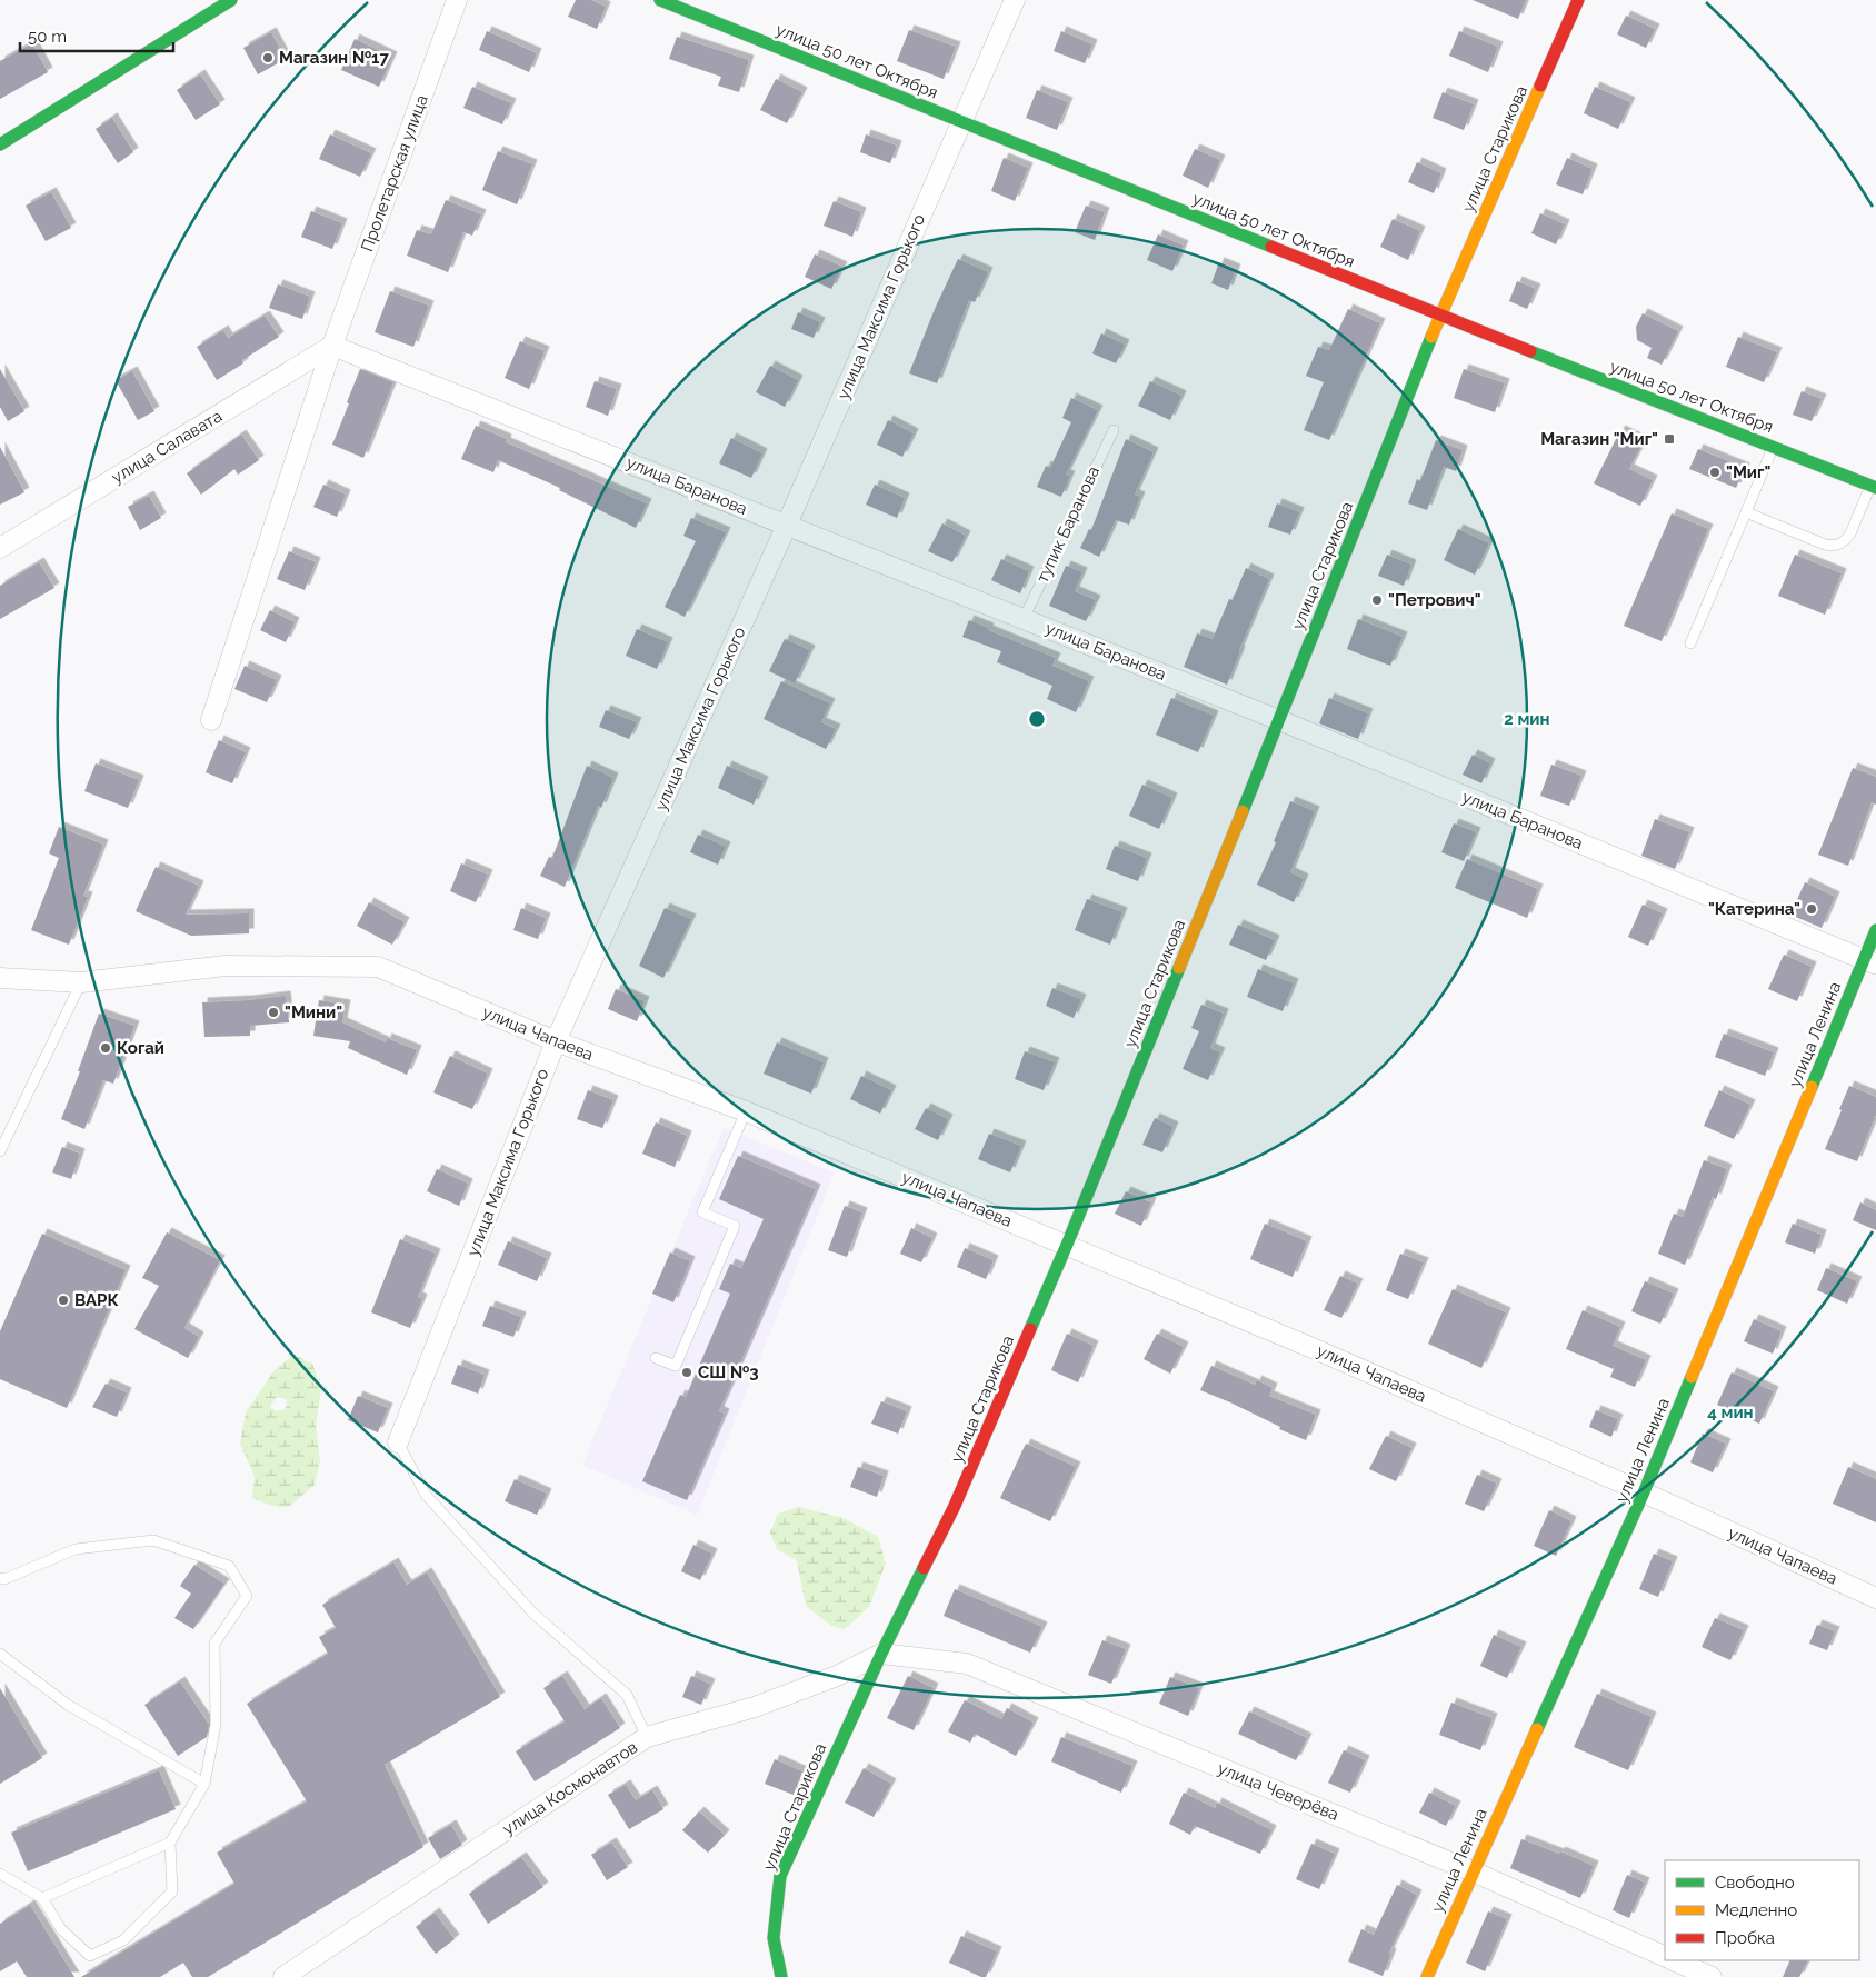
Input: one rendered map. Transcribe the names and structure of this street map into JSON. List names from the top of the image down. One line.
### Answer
{"streets":{"street":["улица 50 лет Октября","улица Старикова","Пролетарская улица","улица Максима Горького","улица Салавата","улица Баранова","улица Чапаева","улица Ленина","улица Космонавтов","улица Чеверёва"],"lane":["тупик Баранова"]},"crossings":[["улица 50 лет Октября","улица Старикова"],["улица 50 лет Октября","улица Максима Горького"],["улица Старикова","улица Баранова"],["улица Старикова","улица Чапаева"],["улица Старикова","улица Космонавтов"],["улица Старикова","улица Чеверёва"],["Пролетарская улица","улица Салавата"],["Пролетарская улица","улица Баранова"],["улица Максима Горького","улица Баранова"],["улица Максима Горького","улица Чапаева"],["улица Салавата","улица Баранова"],["улица Баранова","тупик Баранова"],["улица Баранова","улица Ленина"],["улица Чапаева","улица Ленина"],["улица Ленина","улица Чеверёва"],["улица Космонавтов","улица Чеверёва"]],"places":{"other":["Магазин №17","\"Миг\"","\"Петрович\"","\"Катерина\"","\"Мини\"","Когай","ВАРК","СШ №3"],"transit":["Магазин \"Миг\""]},"legend":["Свободно","Медленно","Пробка"],"scale_bar":"50 m","rings":["2 мин","4 мин"]}
